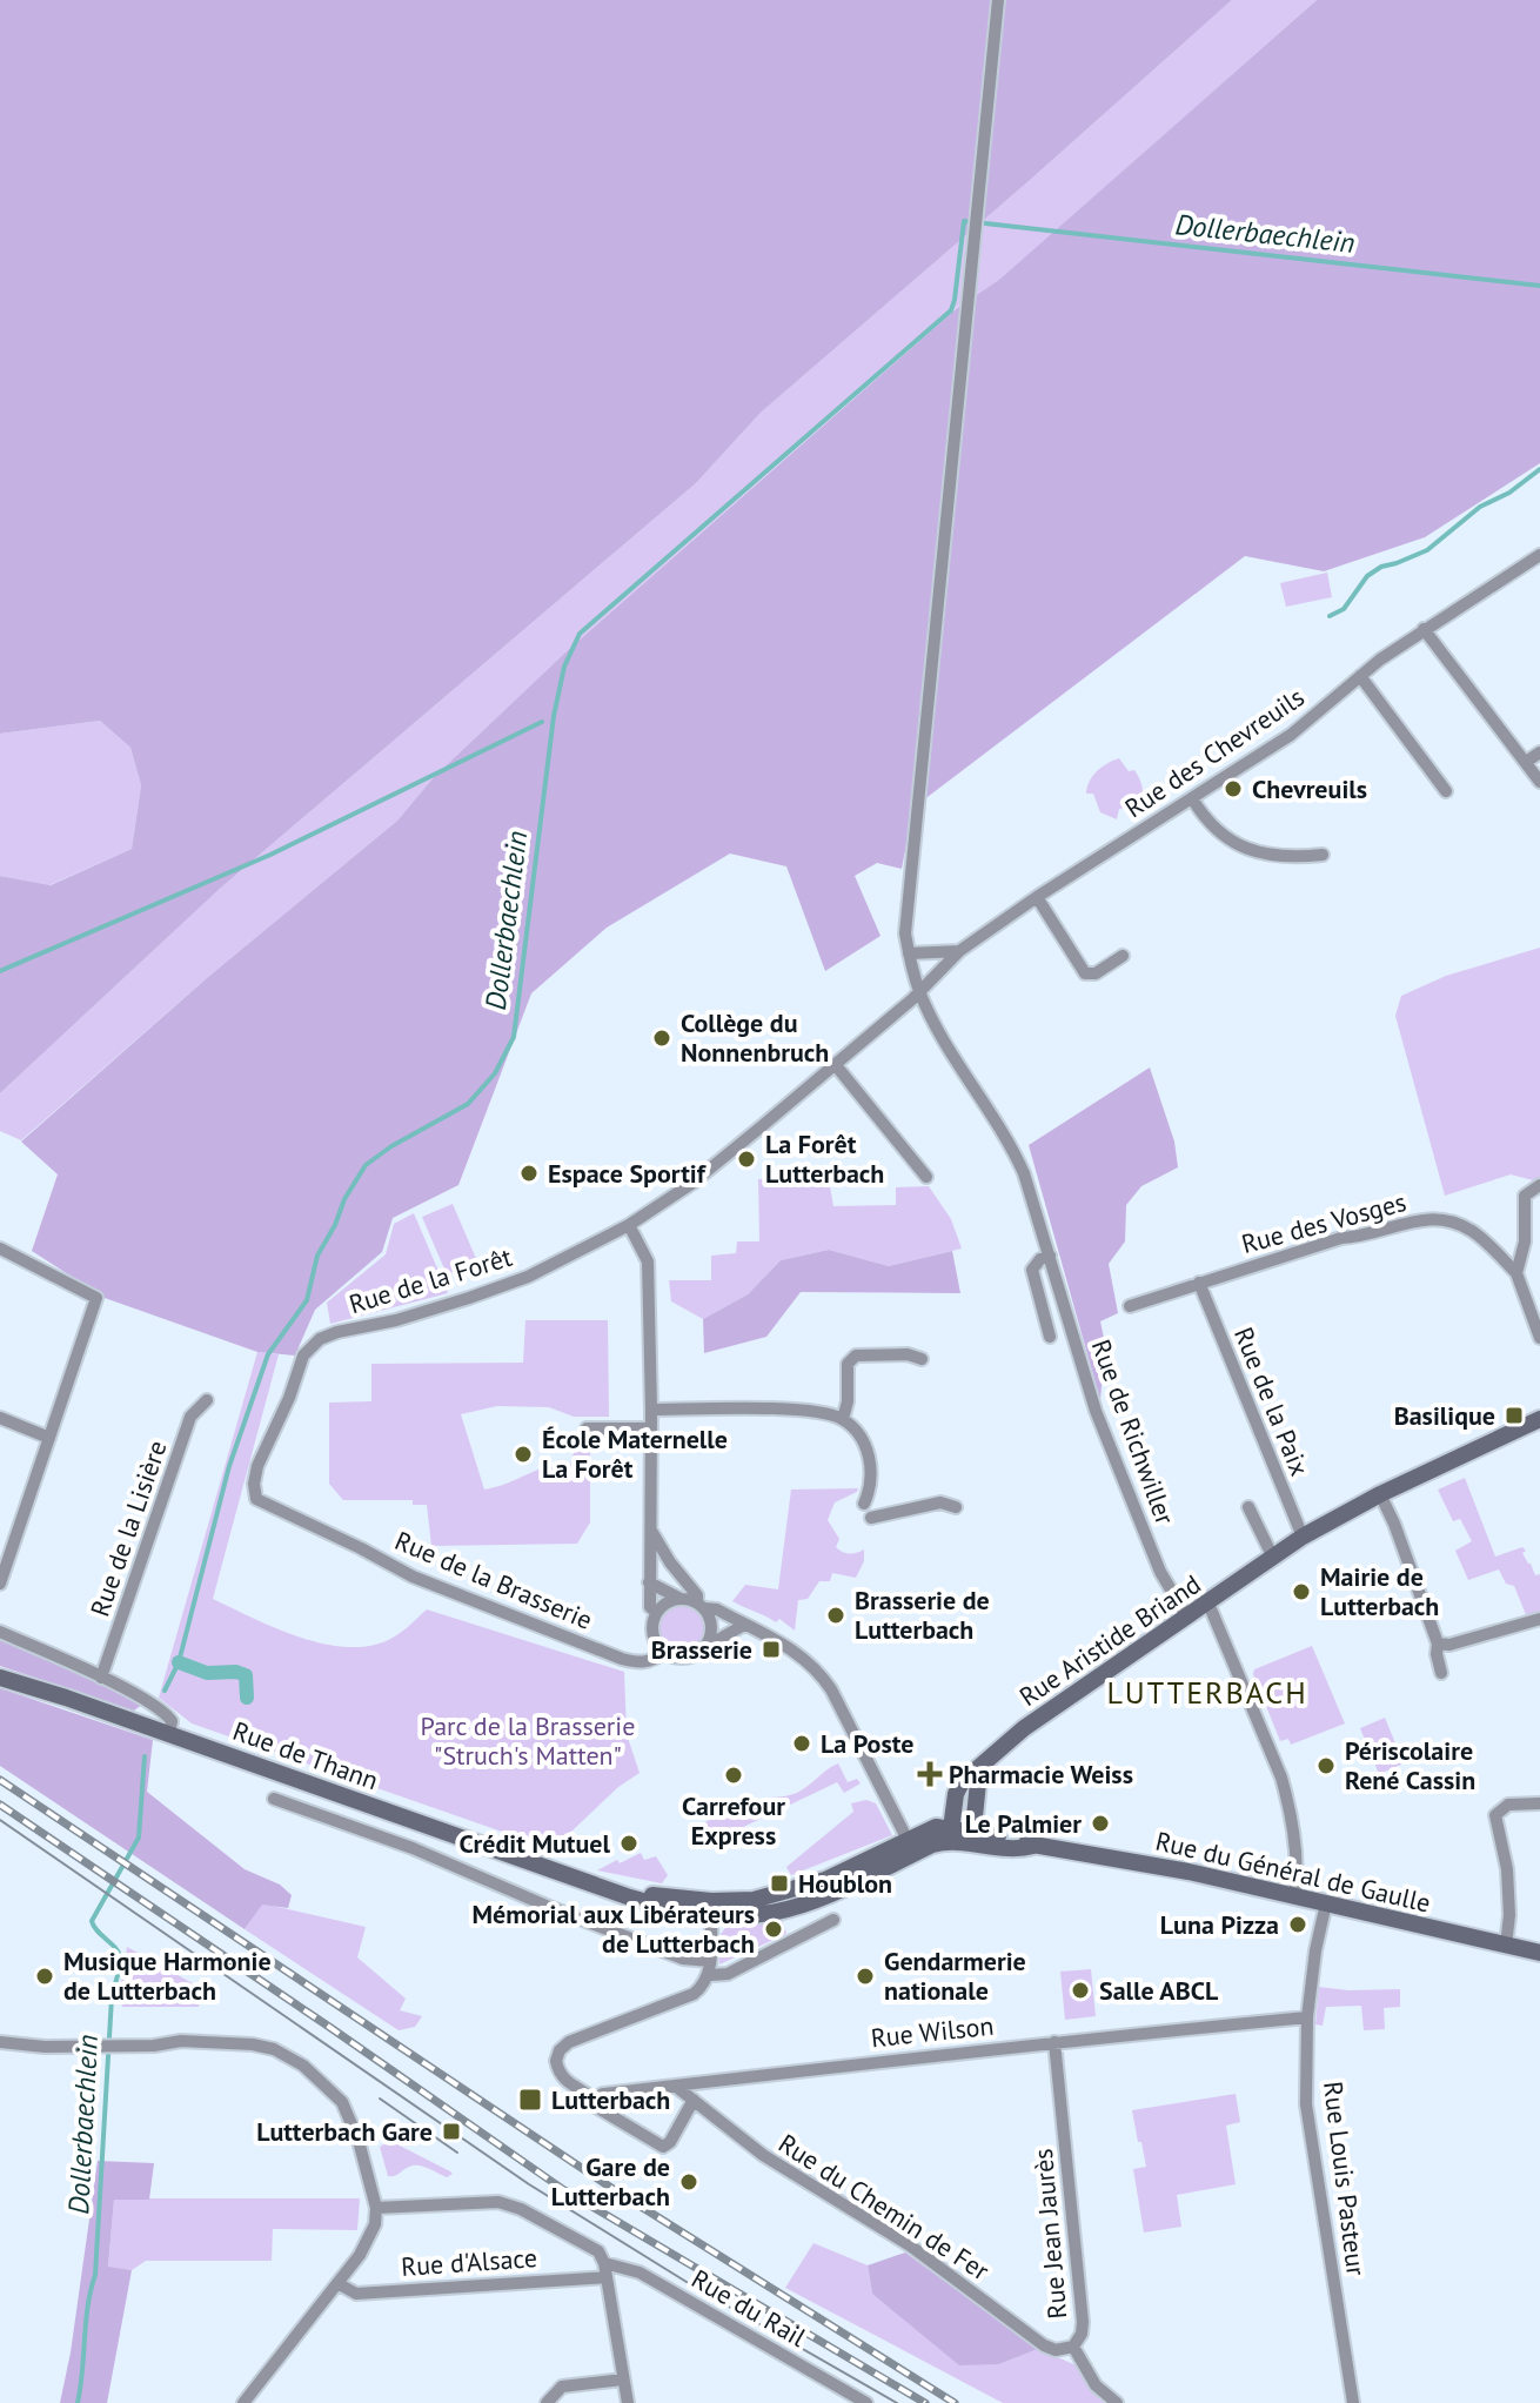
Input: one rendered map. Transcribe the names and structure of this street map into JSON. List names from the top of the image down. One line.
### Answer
{"streets":{"main road":["Rue Aristide Briand","Rue de Thann","Rue du Général de Gaulle"],"street":["Rue des Chevreuils","Rue des Vosges","Rue de la Forêt","Rue de la Paix","Rue de Richwiller","Rue de la Lisière","Rue de la Brasserie","Rue Wilson","Rue Louis Pasteur","Rue du Chemin de Fer","Rue Jean Jaurès","Rue d'Alsace","Rue du Rail"]},"crossings":[["Rue des Chevreuils","Rue de la Forêt"],["Rue des Chevreuils","Rue de Richwiller"],["Rue des Vosges","Rue de la Paix"],["Rue de la Forêt","Rue de Richwiller"],["Rue de la Forêt","Rue de la Brasserie"],["Rue de la Paix","Rue Aristide Briand"],["Rue de Richwiller","Rue Aristide Briand"],["Rue Aristide Briand","Rue de Thann"],["Rue Aristide Briand","Rue du Général de Gaulle"],["Rue de Thann","Rue du Général de Gaulle"],["Rue du Général de Gaulle","Rue Louis Pasteur"],["Rue Wilson","Rue Louis Pasteur"],["Rue Wilson","Rue du Chemin de Fer"],["Rue Wilson","Rue Jean Jaurès"],["Rue du Chemin de Fer","Rue Jean Jaurès"]],"districts":["LUTTERBACH"],"water":["Dollerbaechlein"],"parks":["Parc de la Brasserie \"Struch's Matten\""],"places":{"other":["Chevreuils","Collège du Nonnenbruch","La Forêt Lutterbach","Espace Sportif","École Maternelle La Forêt","Mairie de Lutterbach","Brasserie de Lutterbach","La Poste","Périscolaire René Cassin","Carrefour Express","Le Palmier","Crédit Mutuel","Luna Pizza","Mémorial aux Libérateurs de Lutterbach","Musique Harmonie de Lutterbach","Gendarmerie nationale","Salle ABCL","Gare de Lutterbach"],"transit":["Basilique","Brasserie","Houblon","Lutterbach","Lutterbach Gare"],"health":["Pharmacie Weiss"]}}
